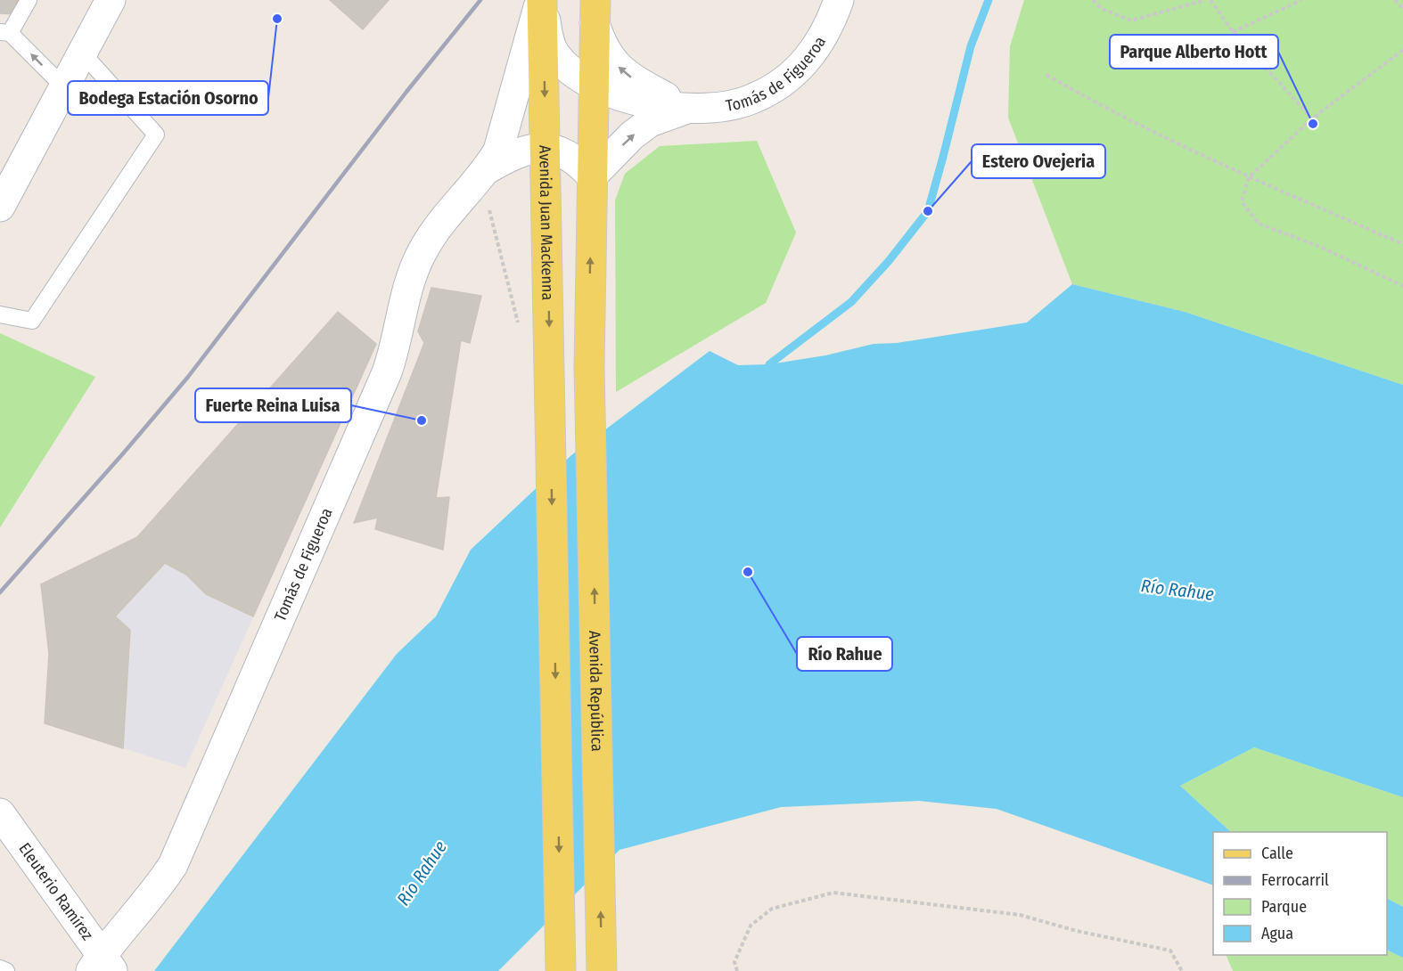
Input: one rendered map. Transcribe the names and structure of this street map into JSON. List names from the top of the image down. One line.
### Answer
{"streets":{"main road":["Avenida Juan Mackenna","Avenida República"],"street":["Tomás de Figueroa","Eleuterio Ramírez"]},"crossings":[["Tomás de Figueroa","Avenida Juan Mackenna"],["Tomás de Figueroa","Avenida República"],["Tomás de Figueroa","Eleuterio Ramírez"]],"one_way":["Avenida Juan Mackenna","Avenida República"],"water":["Río Rahue"],"places":["Bodega Estación Osorno","Parque Alberto Hott","Estero Ovejeria","Fuerte Reina Luisa","Río Rahue"],"legend":["Calle","Ferrocarril","Parque","Agua"]}
